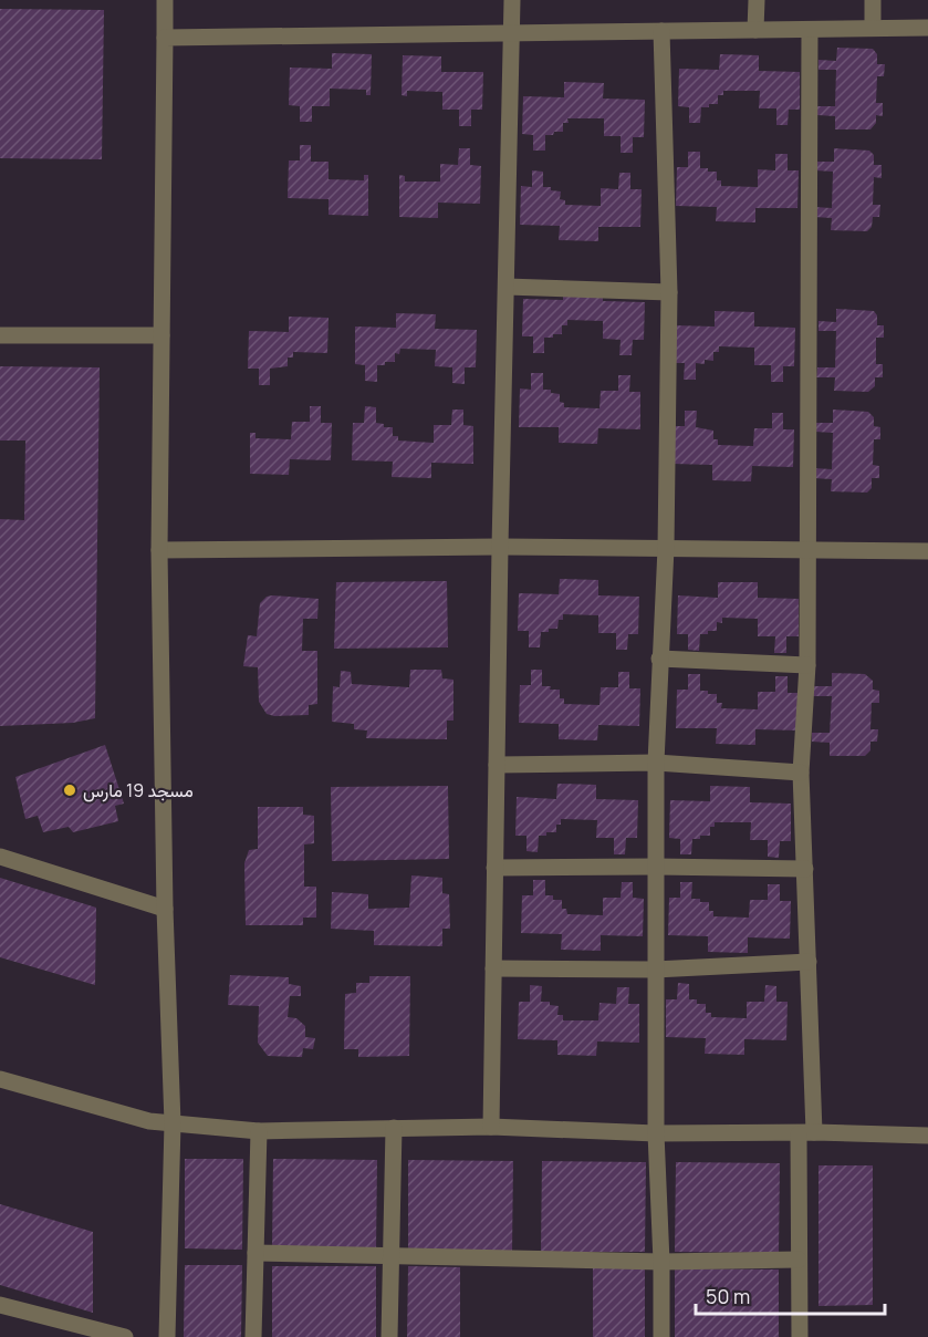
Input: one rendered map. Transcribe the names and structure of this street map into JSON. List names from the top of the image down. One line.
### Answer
{"places":["مسجد 19 مارس"],"scale_bar":"50 m"}
